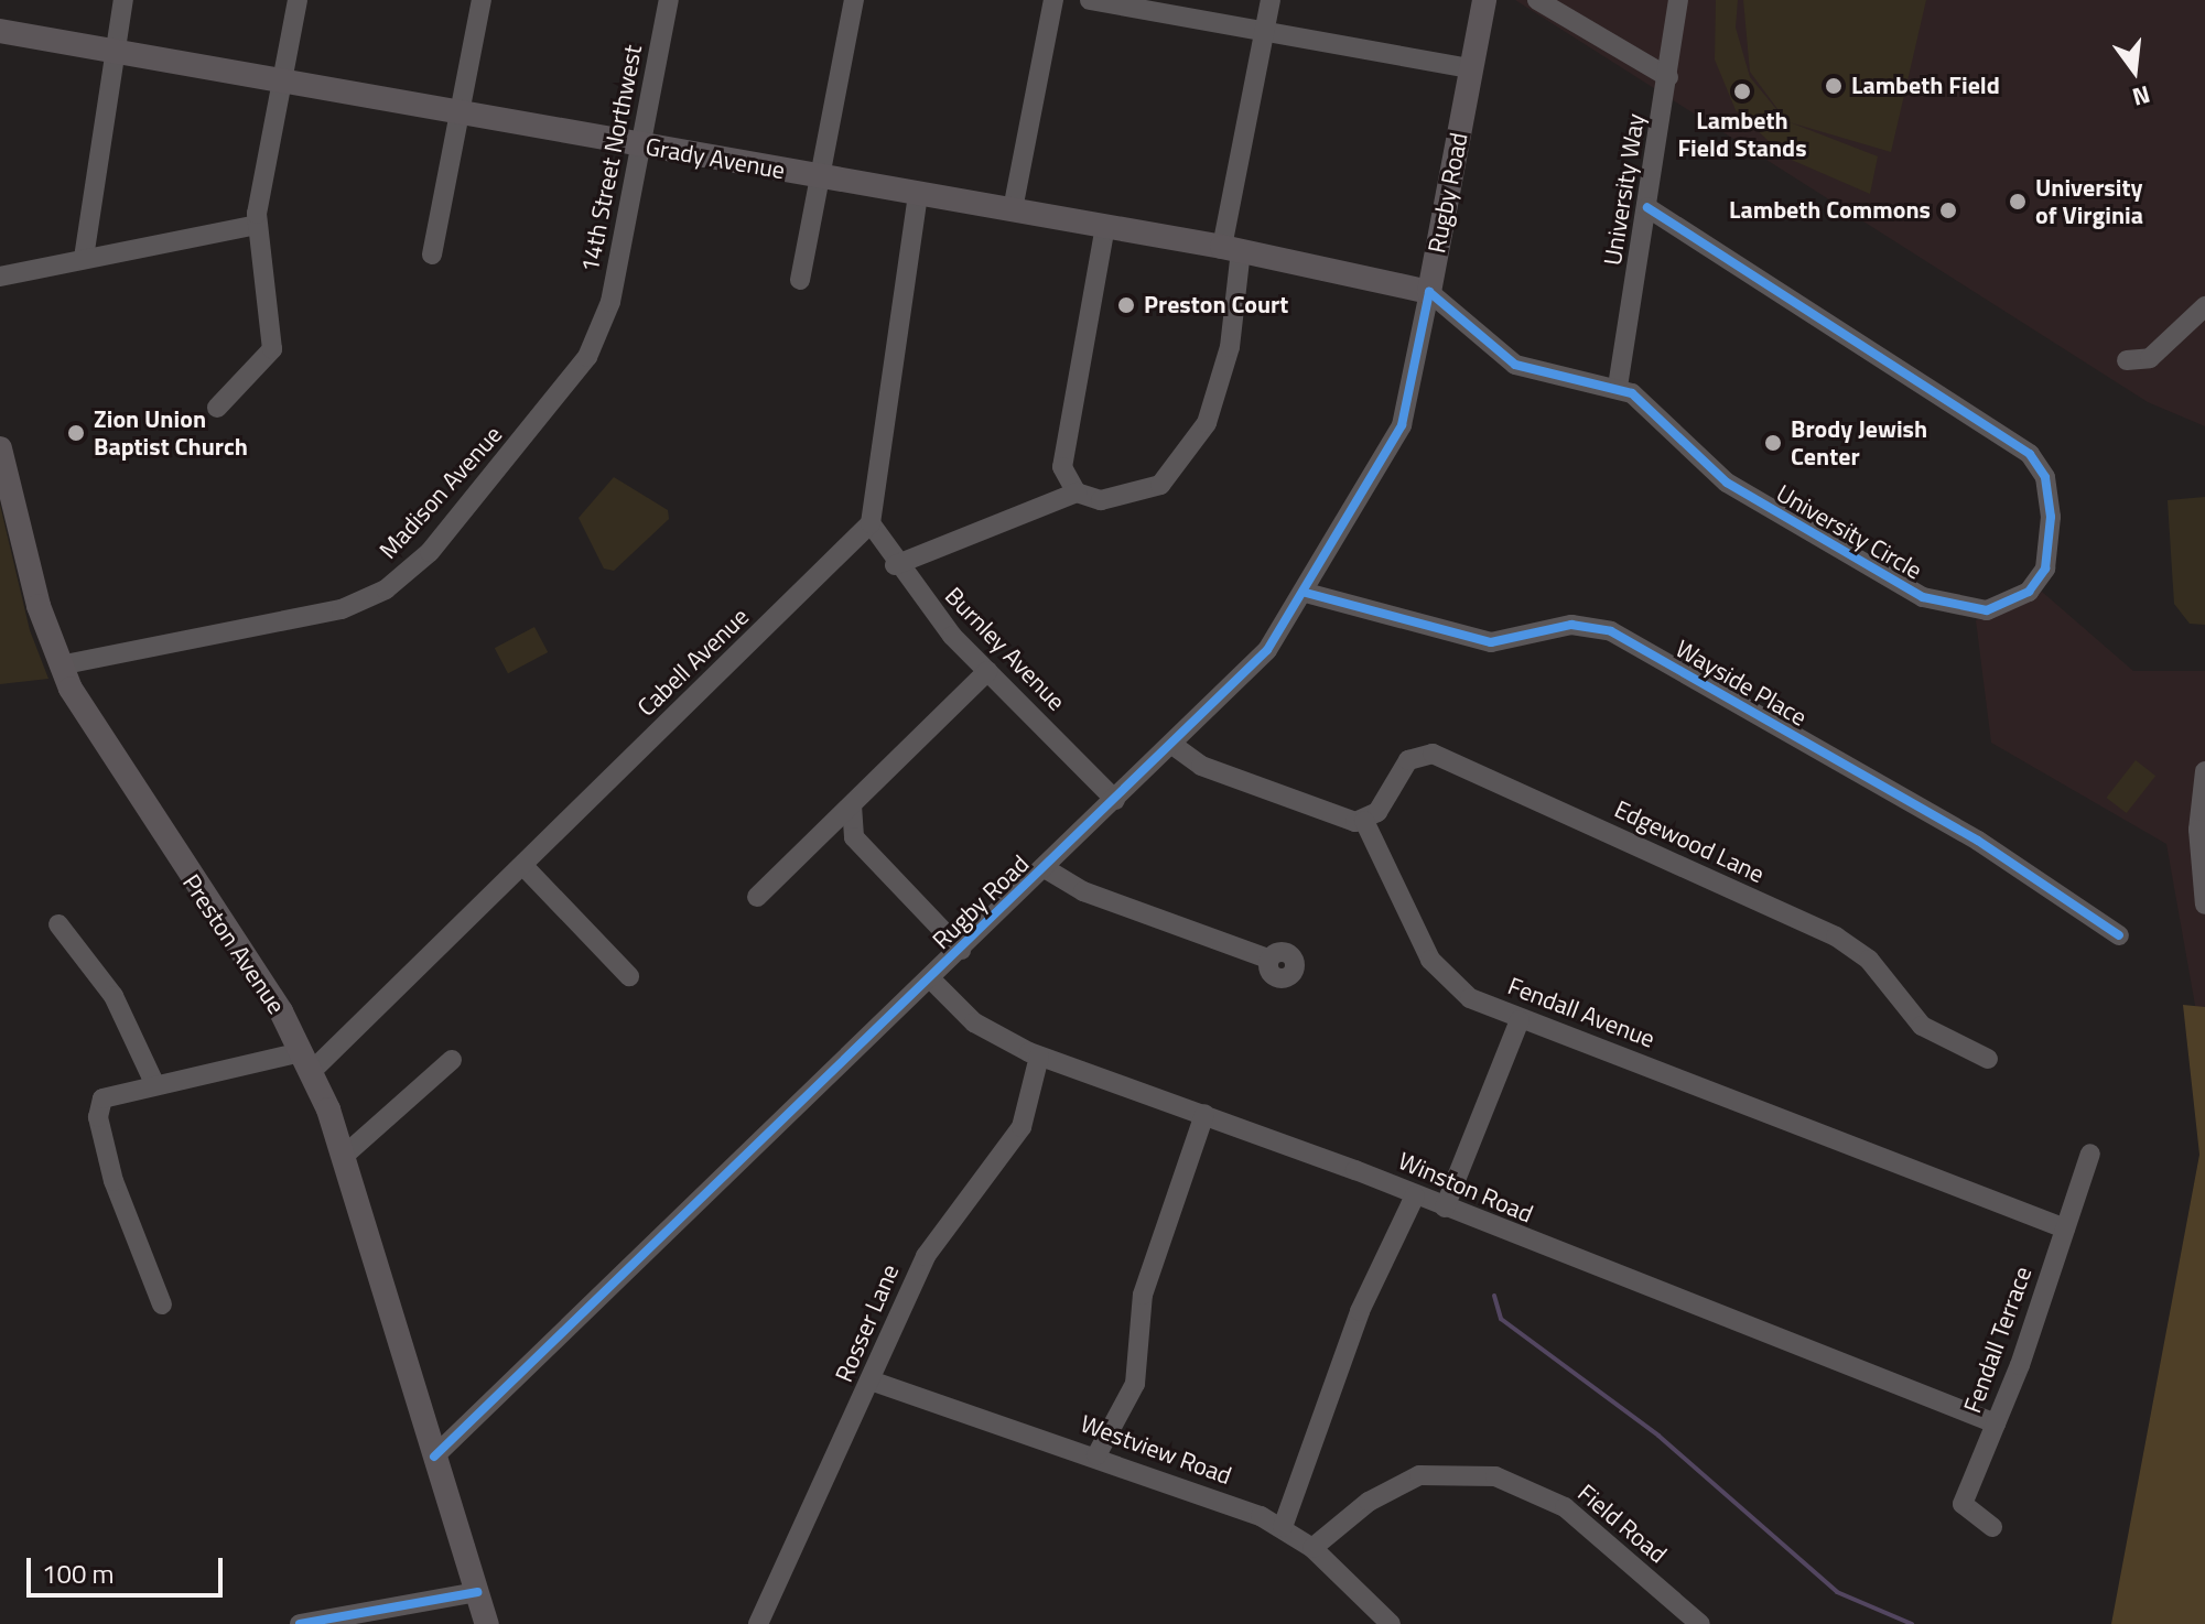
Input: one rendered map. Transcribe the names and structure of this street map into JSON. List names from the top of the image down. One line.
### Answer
{"streets":{"main road":["Grady Avenue","Rugby Road","Preston Avenue"],"street":["14th Street Northwest","University Way","Madison Avenue","University Circle","Burnley Avenue","Cabell Avenue","Wayside Place","Edgewood Lane","Fendall Avenue","Winston Road","Rosser Lane","Fendall Terrace","Westview Road","Field Road"]},"crossings":[["14th Street Northwest","Grady Avenue"],["14th Street Northwest","Madison Avenue"],["Grady Avenue","Rugby Road"],["Grady Avenue","University Circle"],["University Way","University Circle"],["Rugby Road","University Circle"],["Rugby Road","Burnley Avenue"],["Rugby Road","Wayside Place"],["Rugby Road","Preston Avenue"],["Rugby Road","Winston Road"],["Madison Avenue","Preston Avenue"],["Burnley Avenue","Cabell Avenue"],["Cabell Avenue","Preston Avenue"],["Edgewood Lane","Fendall Avenue"],["Fendall Avenue","Fendall Terrace"],["Winston Road","Rosser Lane"],["Winston Road","Fendall Terrace"],["Rosser Lane","Westview Road"],["Westview Road","Field Road"]],"places":["Lambeth Field","Lambeth Field Stands","University of Virginia","Lambeth Commons","Preston Court","Zion Union Baptist Church","Brody Jewish Center"],"scale_bar":"100 m","north":"bottom"}
